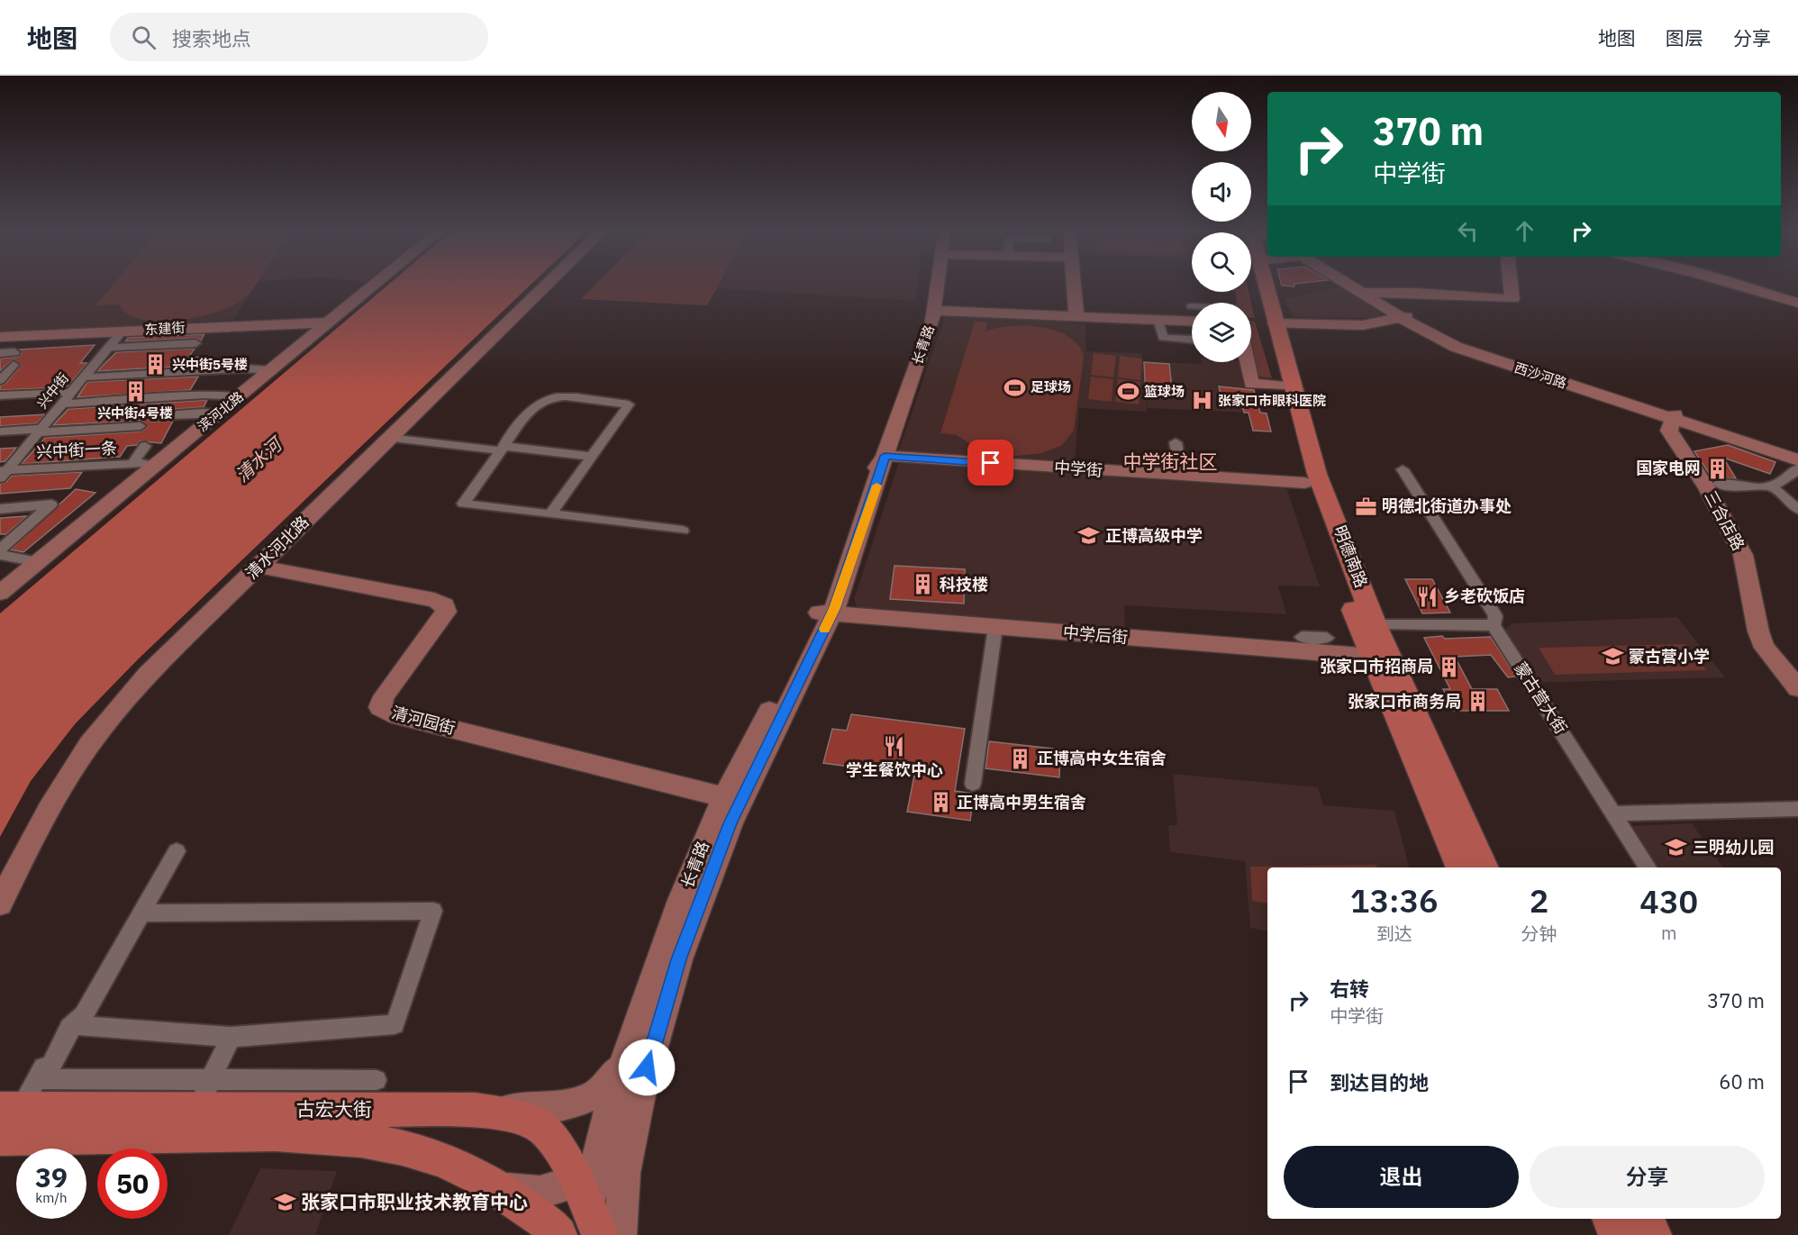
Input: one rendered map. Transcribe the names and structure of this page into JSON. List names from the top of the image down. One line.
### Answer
{"streets":{"main road":["明德南路","古宏大街"],"street":["东建街","长青路","西沙河路","兴中街","滨河北路","兴中街一条","中学街","三合店路","清水河北路","中学后街","蒙古营大街","清河园街"]},"crossings":[["东建街","兴中街"],["东建街","滨河北路"],["长青路","中学街"],["长青路","中学后街"],["长青路","清河园街"],["长青路","古宏大街"],["西沙河路","三合店路"],["兴中街","兴中街一条"],["滨河北路","兴中街一条"],["中学街","明德南路"],["清水河北路","清河园街"],["明德南路","中学后街"]],"districts":["中学街社区"],"water":["清水河"],"places":{"building":["兴中街5号楼","兴中街4号楼","国家电网","科技楼","张家口市招商局","张家口市商务局","正博高中女生宿舍","正博高中男生宿舍"],"sports":["足球场","篮球场"],"hospital":["张家口市眼科医院"],"office":["明德北街道办事处"],"school or university":["正博高级中学","蒙古营小学","三明幼儿园","张家口市职业技术教育中心"],"restaurant":["乡老砍饭店","学生餐饮中心"]},"north":"bottom","page":{"header":"地图","search":"搜索地点","nav":["地图","图层","分享"],"turn":["370 m","中学街"],"eta":["13:36","到达","2","分钟","430","m"],"list":[{"name":"右转","note":"中学街","value":"370 m"},{"name":"到达目的地","value":"60 m"}],"buttons":["退出","分享"],"speed":"39 km/h","limit":"50"}}
